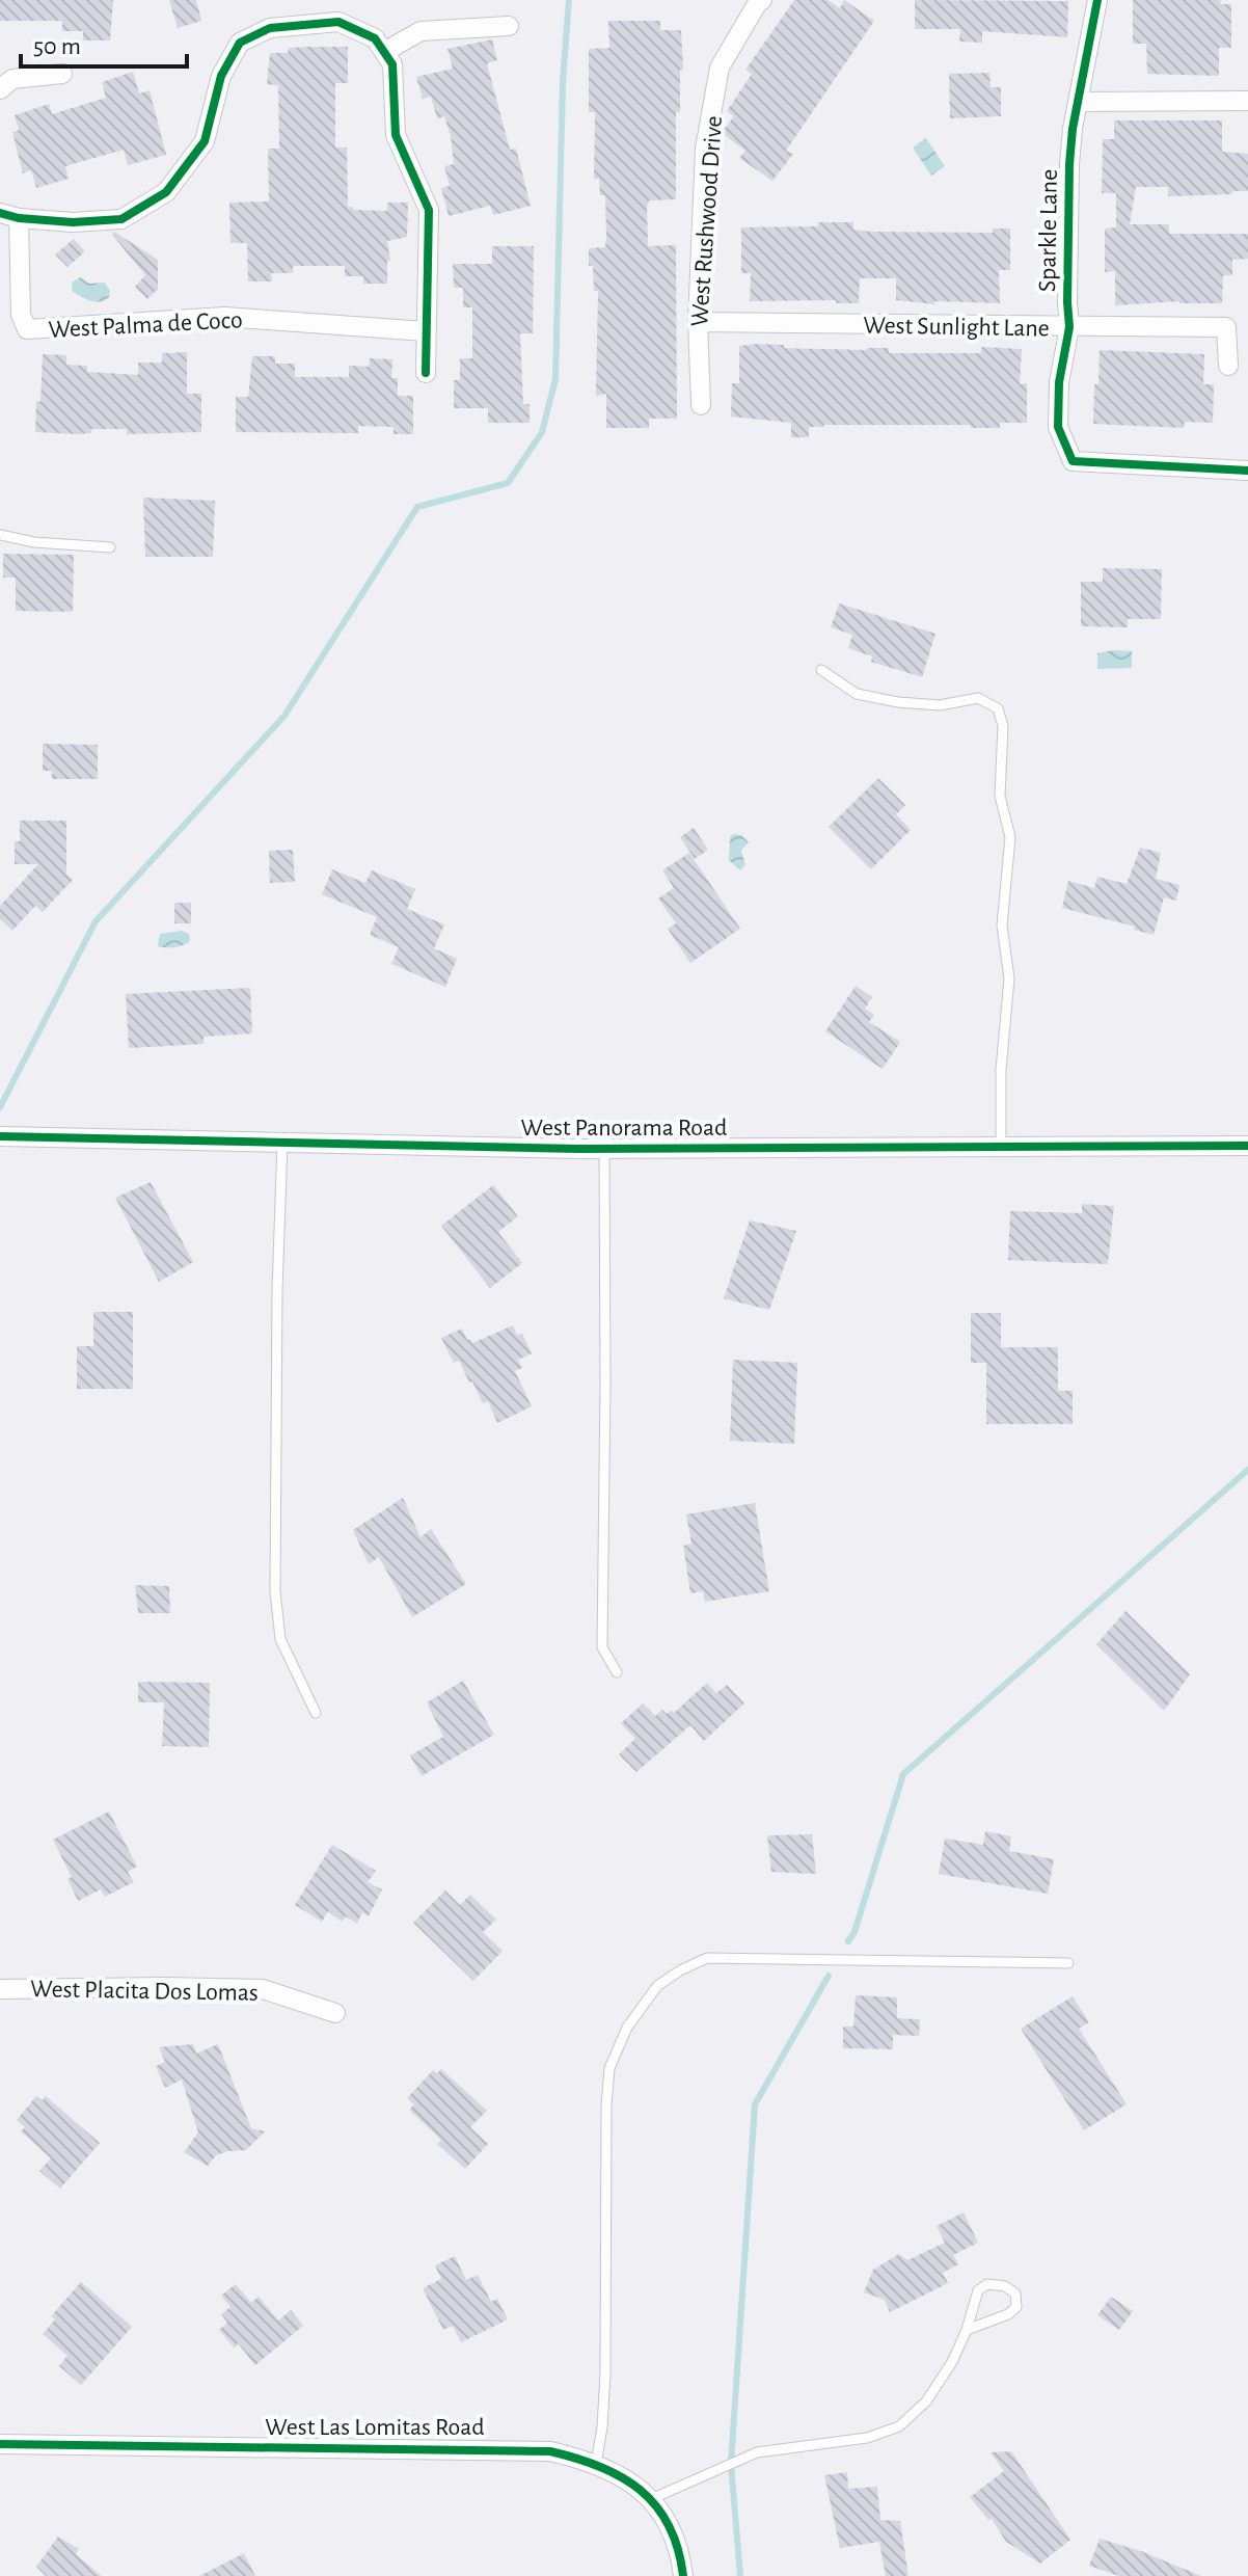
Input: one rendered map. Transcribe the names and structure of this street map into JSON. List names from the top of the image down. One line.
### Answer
{"streets":{"street":["West Rushwood Drive","Sparkle Lane","West Palma de Coco","West Sunlight Lane","West Panorama Road","West Placita Dos Lomas","West Las Lomitas Road"]},"crossings":[["West Rushwood Drive","West Sunlight Lane"],["Sparkle Lane","West Sunlight Lane"]],"scale_bar":"50 m"}
